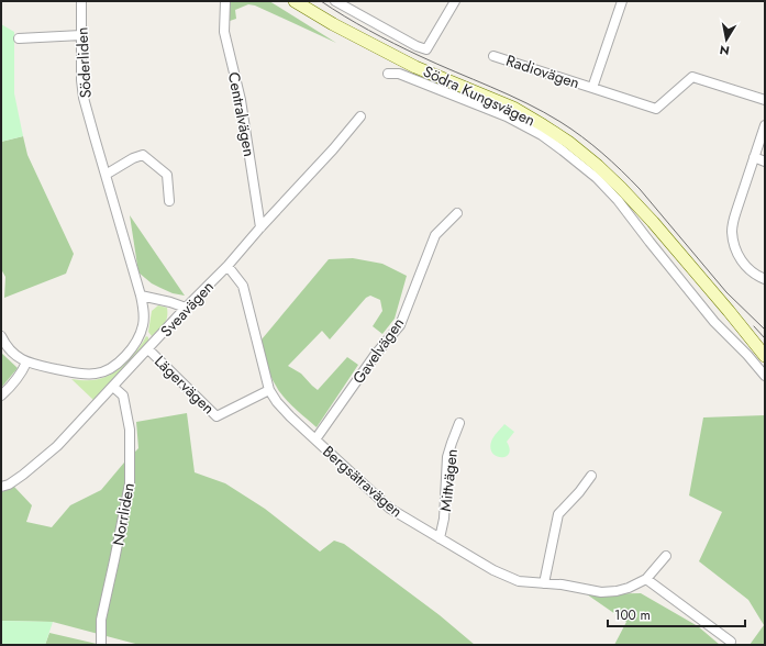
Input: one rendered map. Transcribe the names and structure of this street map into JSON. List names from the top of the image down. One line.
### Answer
{"streets":{"main road":["Södra Kungsvägen"],"street":["Söderliden","Radiovägen","Centralvägen","Sveavägen","Gavelvägen","Lägervägen","Mittvägen","Bergsätravägen","Norrliden"]},"crossings":[["Centralvägen","Sveavägen"],["Sveavägen","Lägervägen"],["Sveavägen","Bergsätravägen"],["Sveavägen","Norrliden"],["Gavelvägen","Bergsätravägen"],["Lägervägen","Bergsätravägen"],["Mittvägen","Bergsätravägen"]],"scale_bar":"100 m","north":"bottom"}
